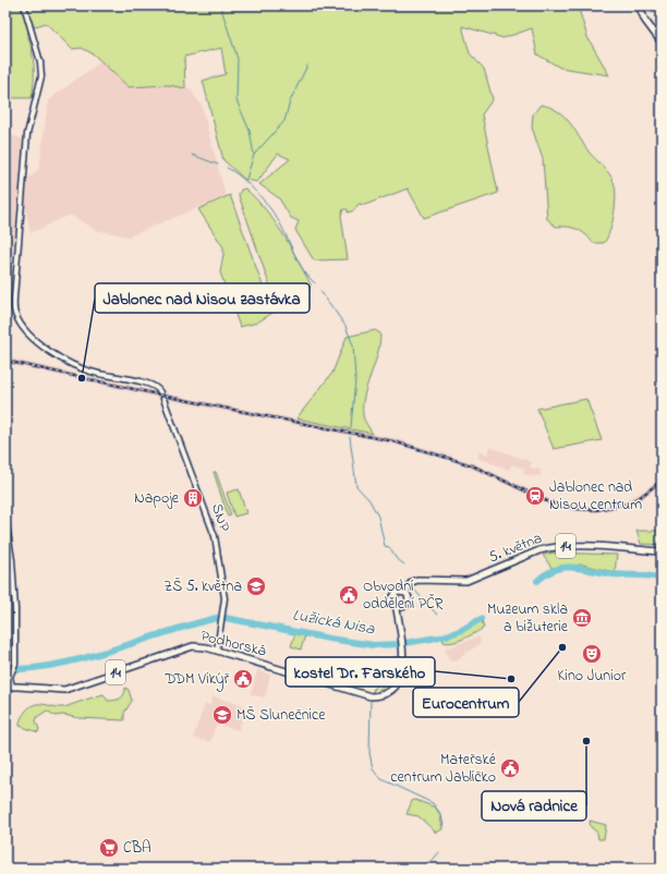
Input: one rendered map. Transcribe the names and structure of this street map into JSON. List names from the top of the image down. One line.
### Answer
{"streets":{"main road":["14","5. května","Podhorská"],"street":["SNP"]},"crossings":[["SNP","Podhorská"],["14","5. května"],["14","Podhorská"]],"water":["Lužická Nisa"],"places":{"other":["Jablonec nad Nisou zastávka","Eurocentrum","kostel Dr. Farského","Nová radnice"],"station":["Jablonec nad Nisou centrum"],"building":["Napoje"],"school or university":["ZŠ 5. května","MŠ Slunečnice"],"public building":["Obvodní oddělení PČR","DDM Vikýř","Mateřské centrum Jablíčko"],"museum":["Muzeum skla a bižuterie"],"theatre":["Kino Junior"],"supermarket":["CBA"]}}
